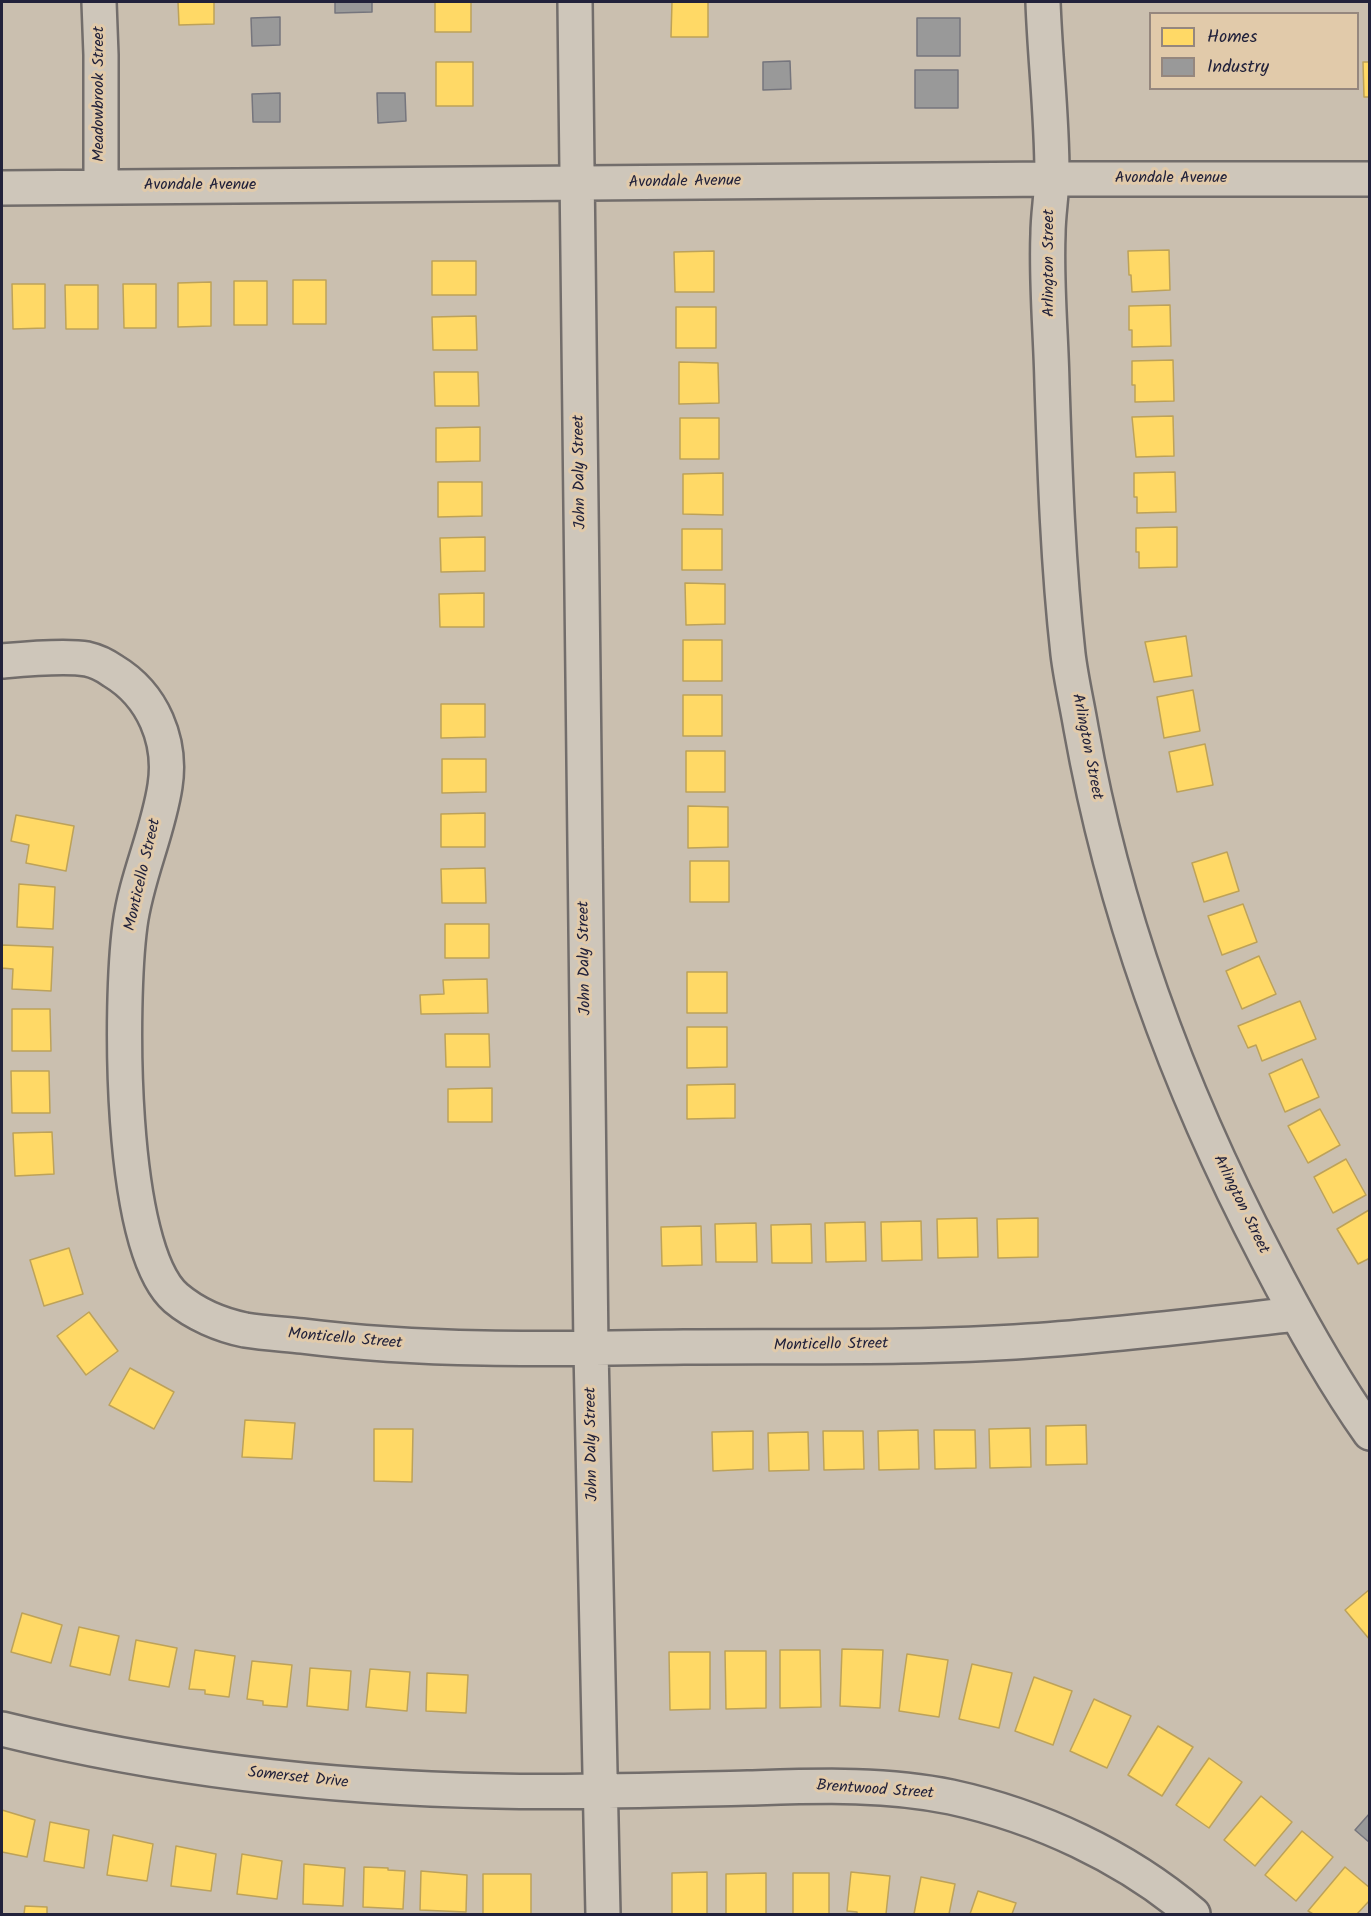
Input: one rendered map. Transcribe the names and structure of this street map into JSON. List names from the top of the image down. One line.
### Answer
{"streets":{"street":["Meadowbrook Street","Avondale Avenue","Arlington Street","John Daly Street","Monticello Street","Somerset Drive","Brentwood Street"]},"crossings":[["Meadowbrook Street","Avondale Avenue"],["Avondale Avenue","Arlington Street"],["Avondale Avenue","John Daly Street"],["Arlington Street","Monticello Street"],["John Daly Street","Monticello Street"],["John Daly Street","Somerset Drive"],["John Daly Street","Brentwood Street"],["Somerset Drive","Brentwood Street"]],"legend":["Homes","Industry"]}
